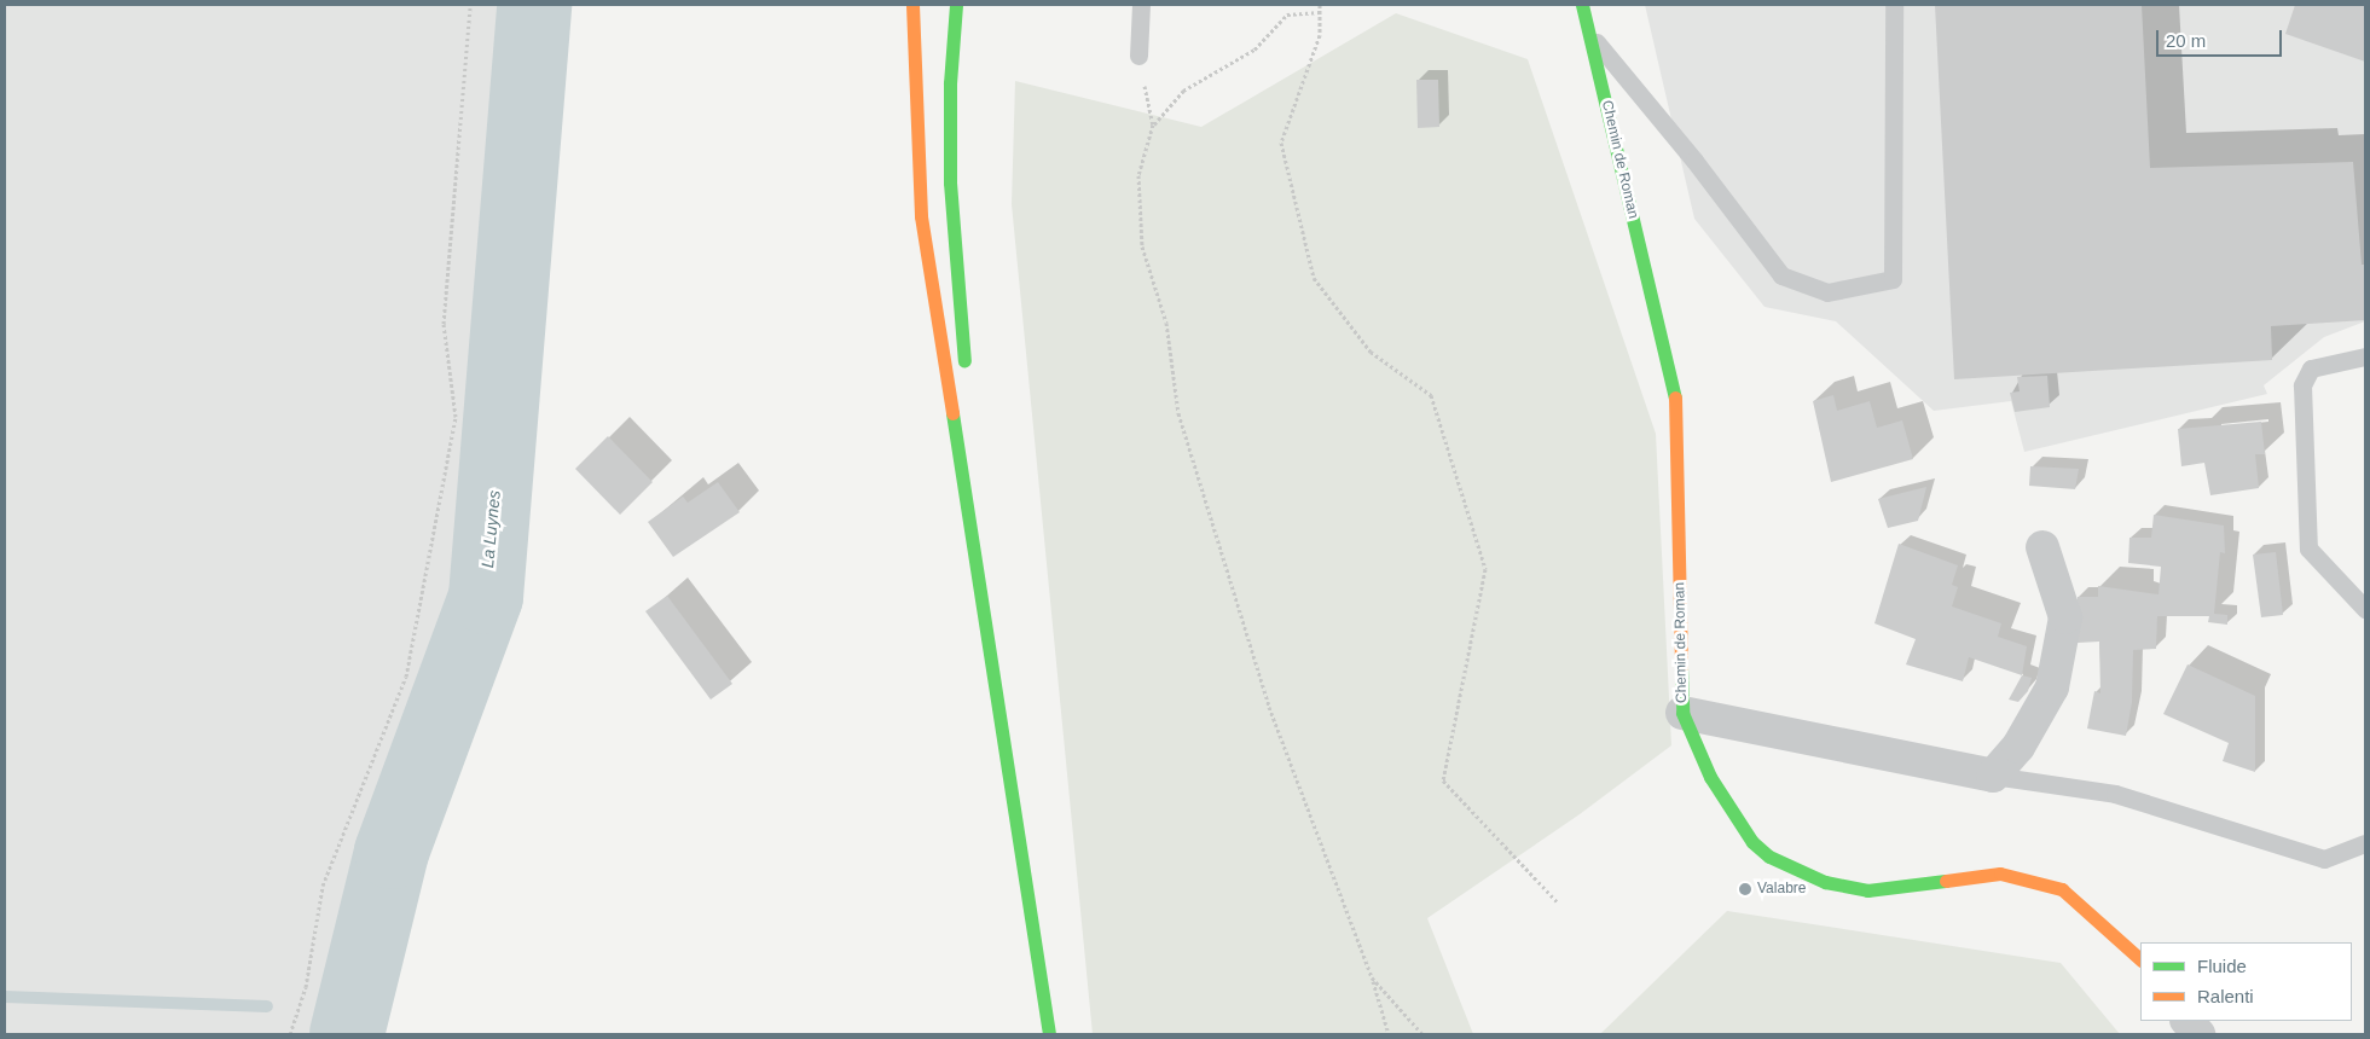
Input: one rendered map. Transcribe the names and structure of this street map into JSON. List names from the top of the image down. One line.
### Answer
{"streets":{"main road":["Chemin de Roman"]},"water":["La Luynes"],"places":["Valabre"],"legend":["Fluide","Ralenti"],"scale_bar":"20 m"}
